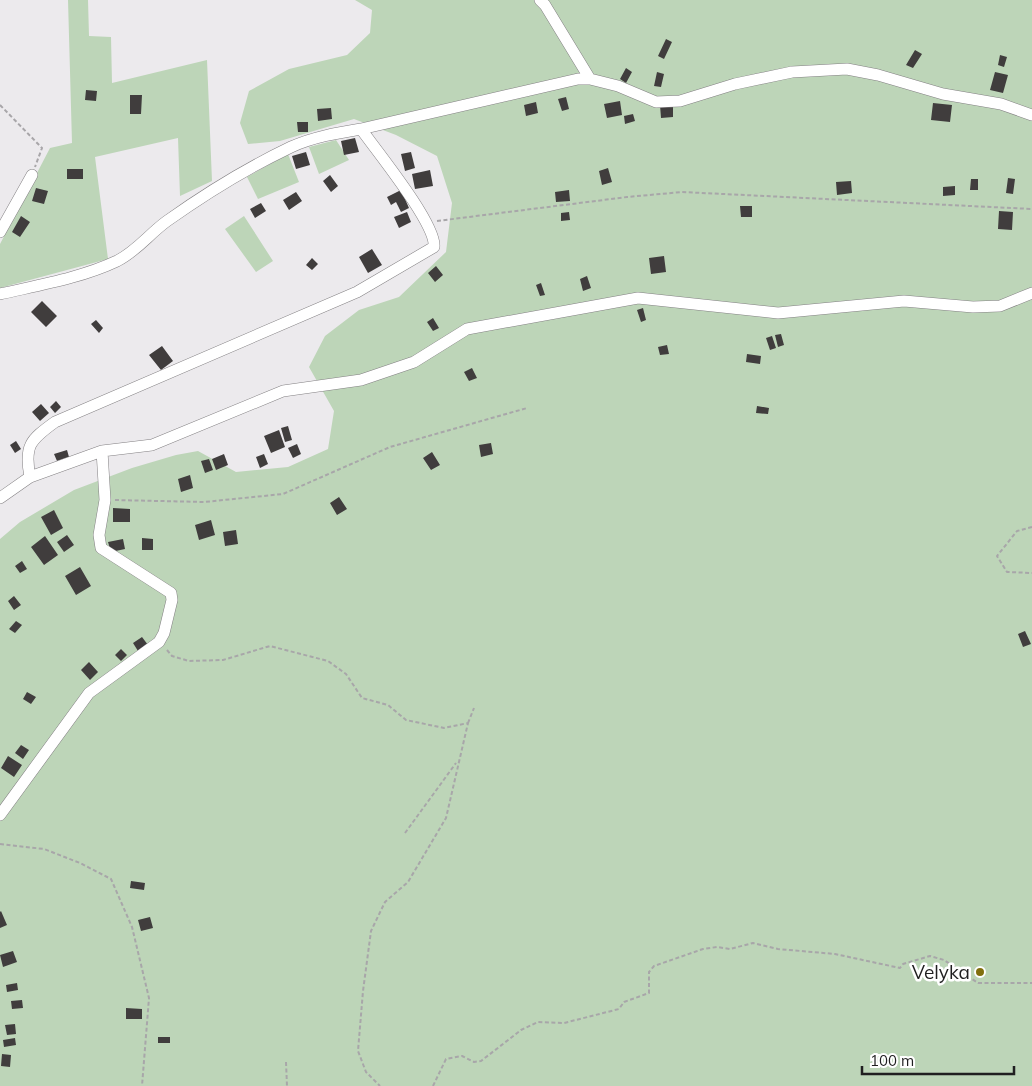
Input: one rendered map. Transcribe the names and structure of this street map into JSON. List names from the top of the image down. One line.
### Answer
{"places":["Velyka"],"scale_bar":"100 m"}
